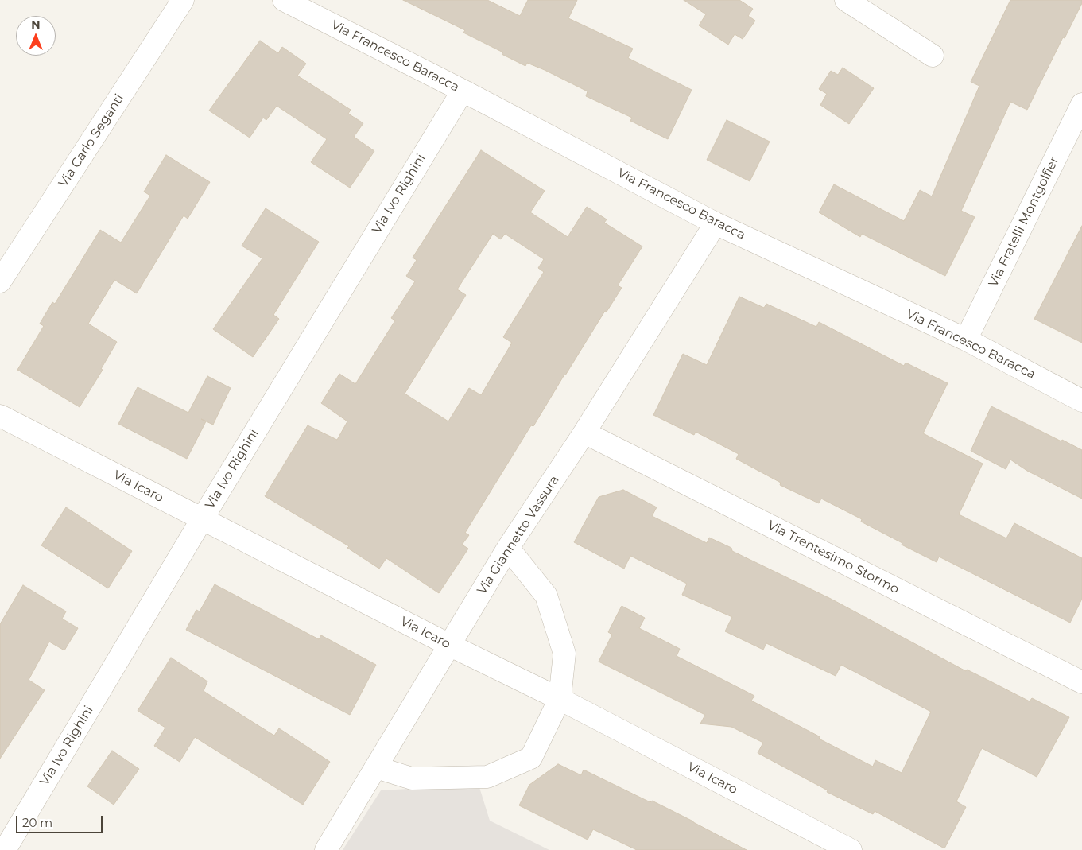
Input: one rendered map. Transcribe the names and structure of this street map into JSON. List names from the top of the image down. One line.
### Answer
{"streets":{"street":["Via Francesco Baracca","Via Carlo Seganti","Via Ivo Righini","Via Fratelli Montgolfier","Via Icaro","Via Giannetto Vassura","Via Trentesimo Stormo"]},"crossings":[["Via Francesco Baracca","Via Ivo Righini"],["Via Francesco Baracca","Via Fratelli Montgolfier"],["Via Francesco Baracca","Via Giannetto Vassura"],["Via Ivo Righini","Via Icaro"],["Via Icaro","Via Giannetto Vassura"],["Via Giannetto Vassura","Via Trentesimo Stormo"]],"scale_bar":"20 m","north":"top"}
